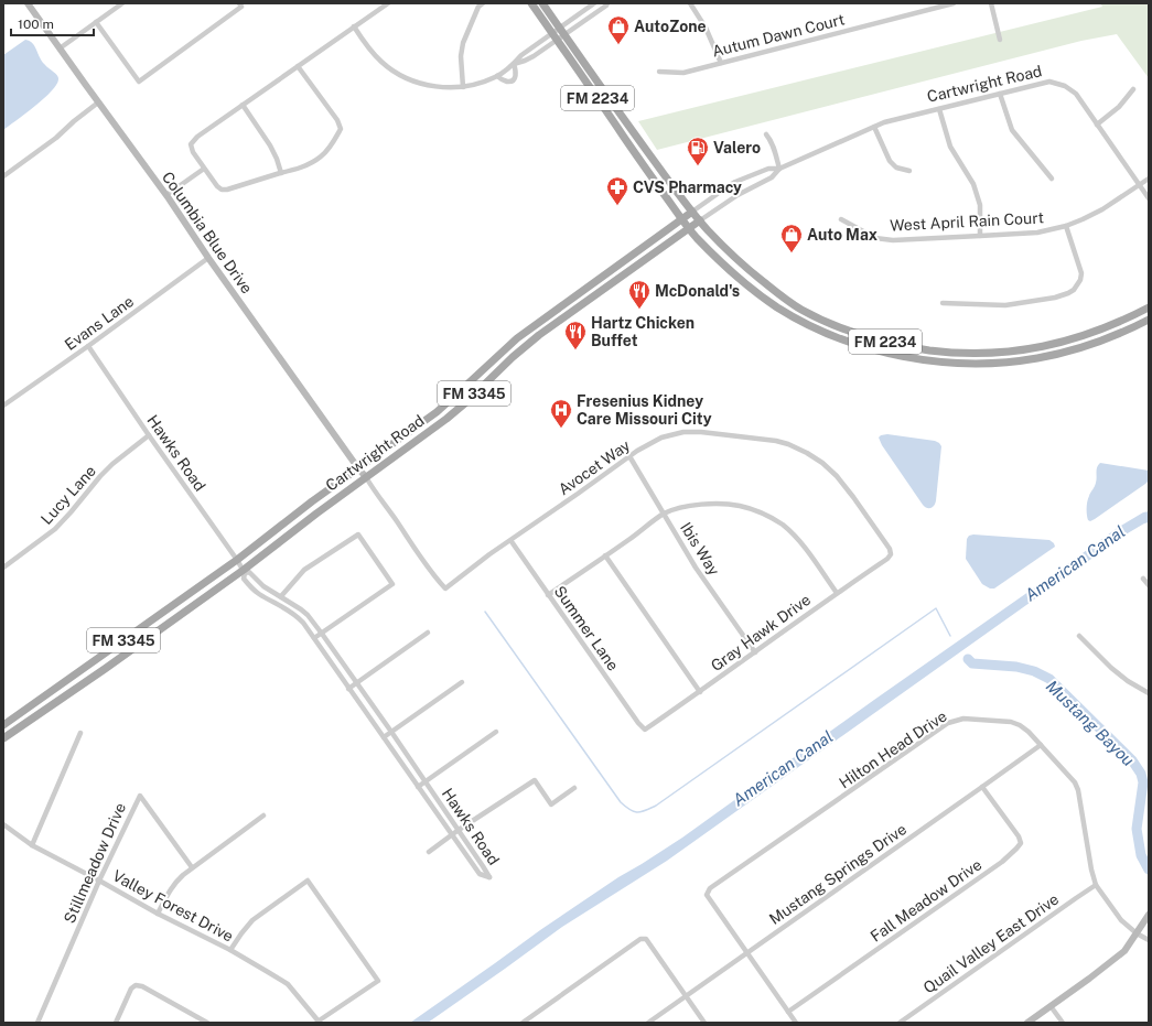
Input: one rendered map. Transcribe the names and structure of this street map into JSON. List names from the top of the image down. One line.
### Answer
{"streets":{"main road":["Cartwright Road","FM 2234","FM 3345"],"street":["Autum Dawn Court","West April Rain Court","Columbia Blue Drive","Evans Lane","Hawks Road","Avocet Way","Lucy Lane","Ibis Way","Summer Lane","Gray Hawk Drive","Hilton Head Drive","Stillmeadow Drive","Mustang Springs Drive","Fall Meadow Drive","Valley Forest Drive","Quail Valley East Drive"]},"crossings":[["Cartwright Road","FM 2234"],["Cartwright Road","West April Rain Court"],["Cartwright Road","Columbia Blue Drive"],["Cartwright Road","Hawks Road"],["Cartwright Road","Avocet Way"],["Columbia Blue Drive","Evans Lane"],["Columbia Blue Drive","Avocet Way"],["Evans Lane","Hawks Road"],["Hawks Road","Lucy Lane"],["Avocet Way","Ibis Way"],["Avocet Way","Summer Lane"],["Avocet Way","Gray Hawk Drive"],["Ibis Way","Gray Hawk Drive"],["Summer Lane","Gray Hawk Drive"],["Hilton Head Drive","Mustang Springs Drive"],["Hilton Head Drive","Quail Valley East Drive"],["Stillmeadow Drive","Valley Forest Drive"],["Mustang Springs Drive","Fall Meadow Drive"]],"water":["American Canal","Mustang Bayou"],"places":{"shop":["AutoZone","Auto Max"],"fuel station":["Valero"],"pharmacy":["CVS Pharmacy"],"restaurant":["McDonald's","Hartz Chicken Buffet"],"hospital":["Fresenius Kidney Care Missouri City"]},"scale_bar":"100 m"}
